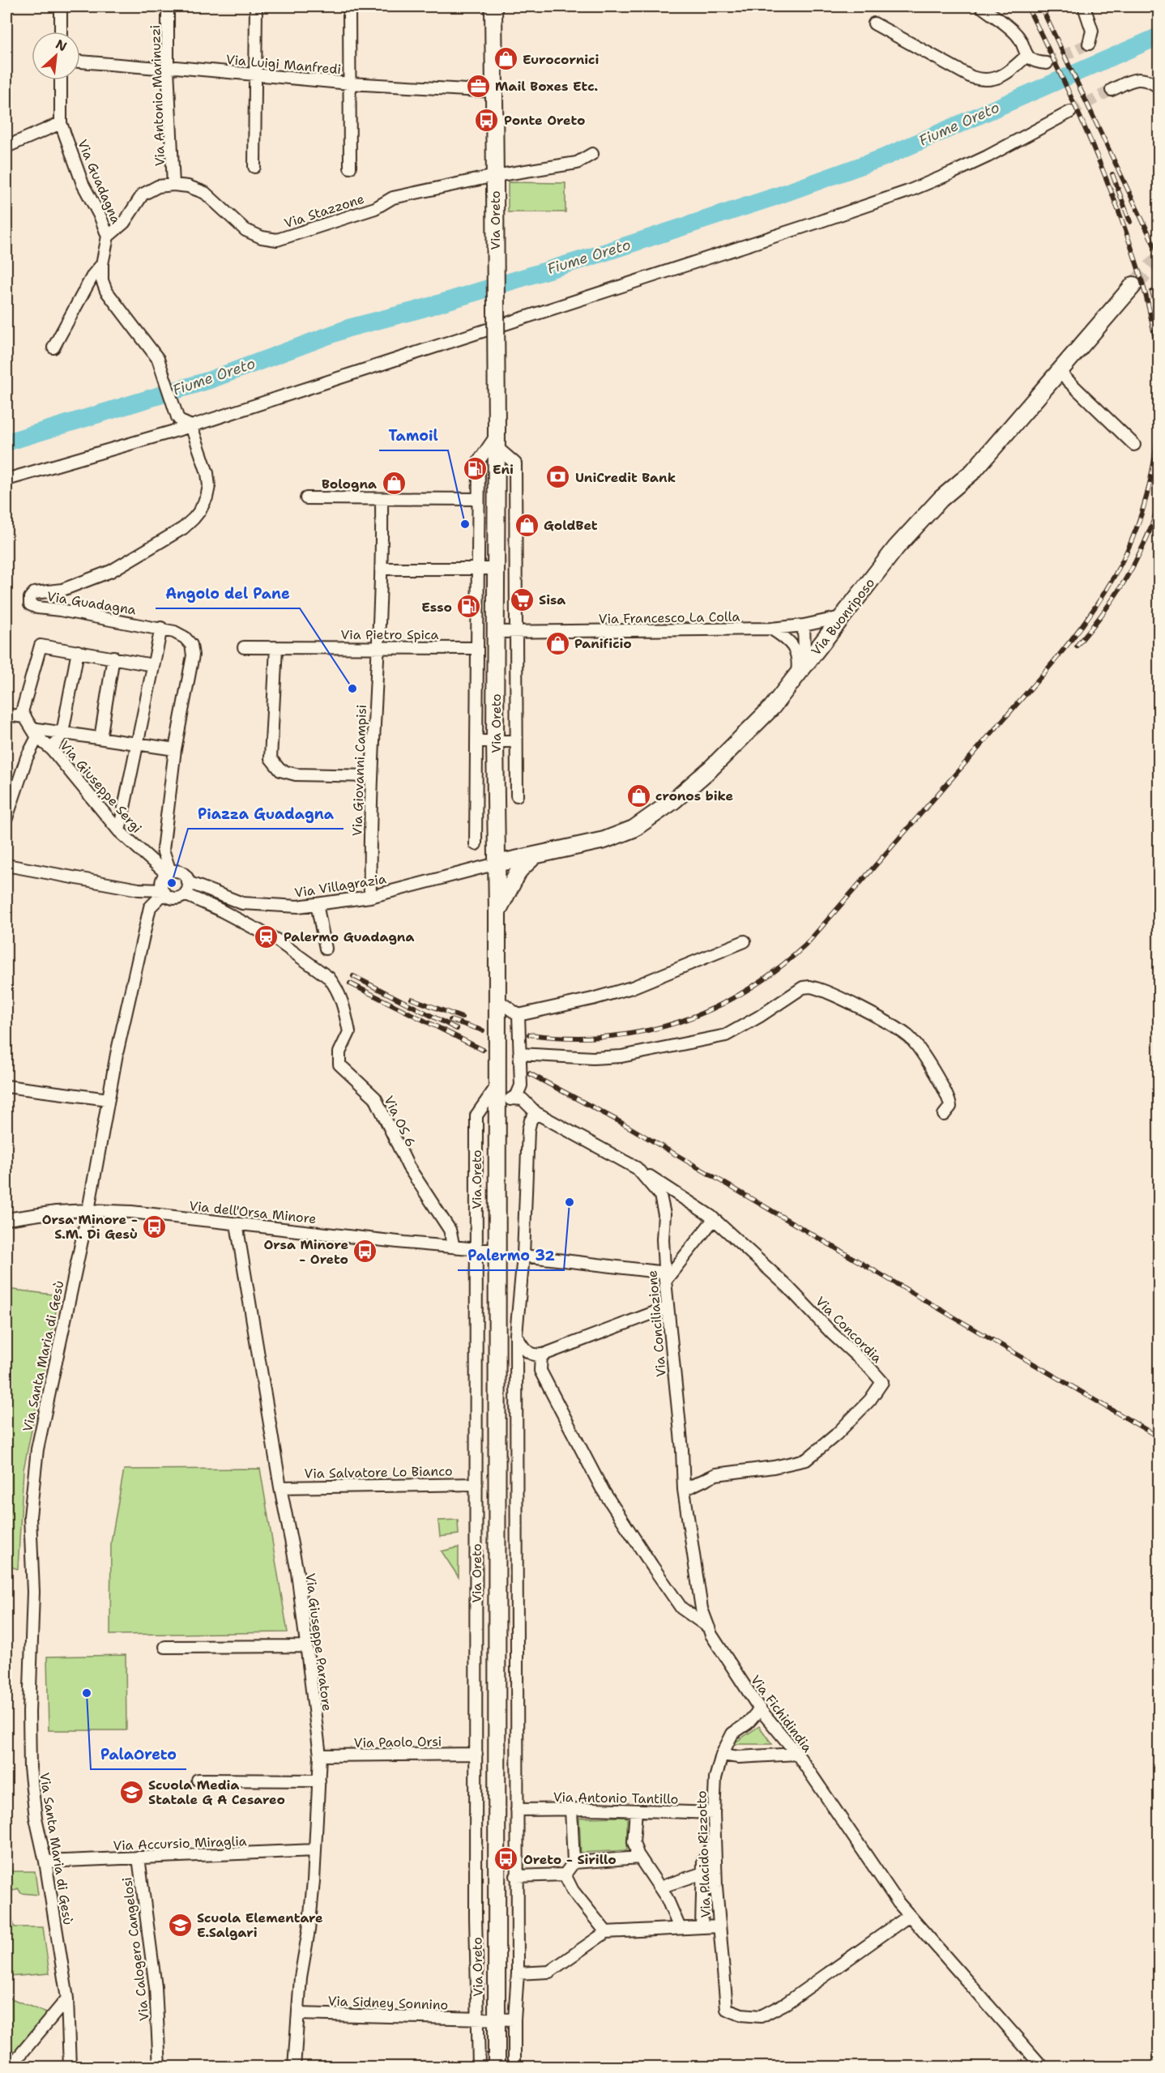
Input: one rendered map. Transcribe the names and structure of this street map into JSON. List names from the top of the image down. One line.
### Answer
{"streets":{"street":["Via Luigi Manfredi","Via Antonio Marinuzzi","Via Guadagna","Via Stazzone","Via Oreto","Via Buonriposo","Via Francesco La Colla","Via Pietro Spica","Via Giovanni Campisi","Via Giuseppe Sergi","Via Villagrazia","Via OS 6","Via dell'Orsa Minore","Via Conciliazione","Via Concordia","Via Santa Maria di Gesù","Via Salvatore Lo Bianco","Via Giuseppe Paratore","Via Fichidindia","Via Paolo Orsi","Via Antonio Tantillo","Via Accursio Miraglia","Via Placido Rizzotto","Via Calogero Cangelosi","Via Sidney Sonnino"]},"crossings":[["Via Luigi Manfredi","Via Antonio Marinuzzi"],["Via Luigi Manfredi","Via Oreto"],["Via Antonio Marinuzzi","Via Stazzone"],["Via Guadagna","Via Stazzone"],["Via Guadagna","Via Giuseppe Sergi"],["Via Guadagna","Via Villagrazia"],["Via Guadagna","Via OS 6"],["Via Guadagna","Via Santa Maria di Gesù"],["Via Stazzone","Via Oreto"],["Via Oreto","Via Buonriposo"],["Via Oreto","Via Francesco La Colla"],["Via Oreto","Via Pietro Spica"],["Via Oreto","Via Villagrazia"],["Via Oreto","Via dell'Orsa Minore"],["Via Oreto","Via Salvatore Lo Bianco"],["Via Oreto","Via Paolo Orsi"],["Via Oreto","Via Sidney Sonnino"],["Via Buonriposo","Via Francesco La Colla"],["Via Buonriposo","Via Villagrazia"],["Via Pietro Spica","Via Giovanni Campisi"],["Via Giovanni Campisi","Via Villagrazia"],["Via Giuseppe Sergi","Via Villagrazia"],["Via Giuseppe Sergi","Via OS 6"],["Via Giuseppe Sergi","Via Santa Maria di Gesù"],["Via Villagrazia","Via OS 6"],["Via Villagrazia","Via Santa Maria di Gesù"],["Via OS 6","Via dell'Orsa Minore"],["Via OS 6","Via Santa Maria di Gesù"],["Via dell'Orsa Minore","Via Santa Maria di Gesù"],["Via dell'Orsa Minore","Via Giuseppe Paratore"],["Via Conciliazione","Via Concordia"],["Via Conciliazione","Via Fichidindia"],["Via Santa Maria di Gesù","Via Accursio Miraglia"],["Via Salvatore Lo Bianco","Via Giuseppe Paratore"],["Via Giuseppe Paratore","Via Paolo Orsi"],["Via Giuseppe Paratore","Via Accursio Miraglia"],["Via Giuseppe Paratore","Via Sidney Sonnino"],["Via Fichidindia","Via Placido Rizzotto"],["Via Antonio Tantillo","Via Placido Rizzotto"],["Via Accursio Miraglia","Via Calogero Cangelosi"]],"water":["Fiume Oreto"],"places":{"shop":["Eurocornici","Bologna","GoldBet","Panificio","cronos bike"],"office":["Mail Boxes Etc."],"bus stop":["Ponte Oreto","Orsa Minore - S.M. Di Gesù","Orsa Minore - Oreto","Oreto - Sirillo"],"fuel station":["Eni","Esso"],"bank":["UniCredit Bank"],"other":["Tamoil","Angolo del Pane","Piazza Guadagna","Palermo 32","PalaOreto"],"supermarket":["Sisa"],"station":["Palermo Guadagna"],"school or university":["Scuola Media Statale G A Cesareo","Scuola Elementare E.Salgari"]},"north":"top right"}
